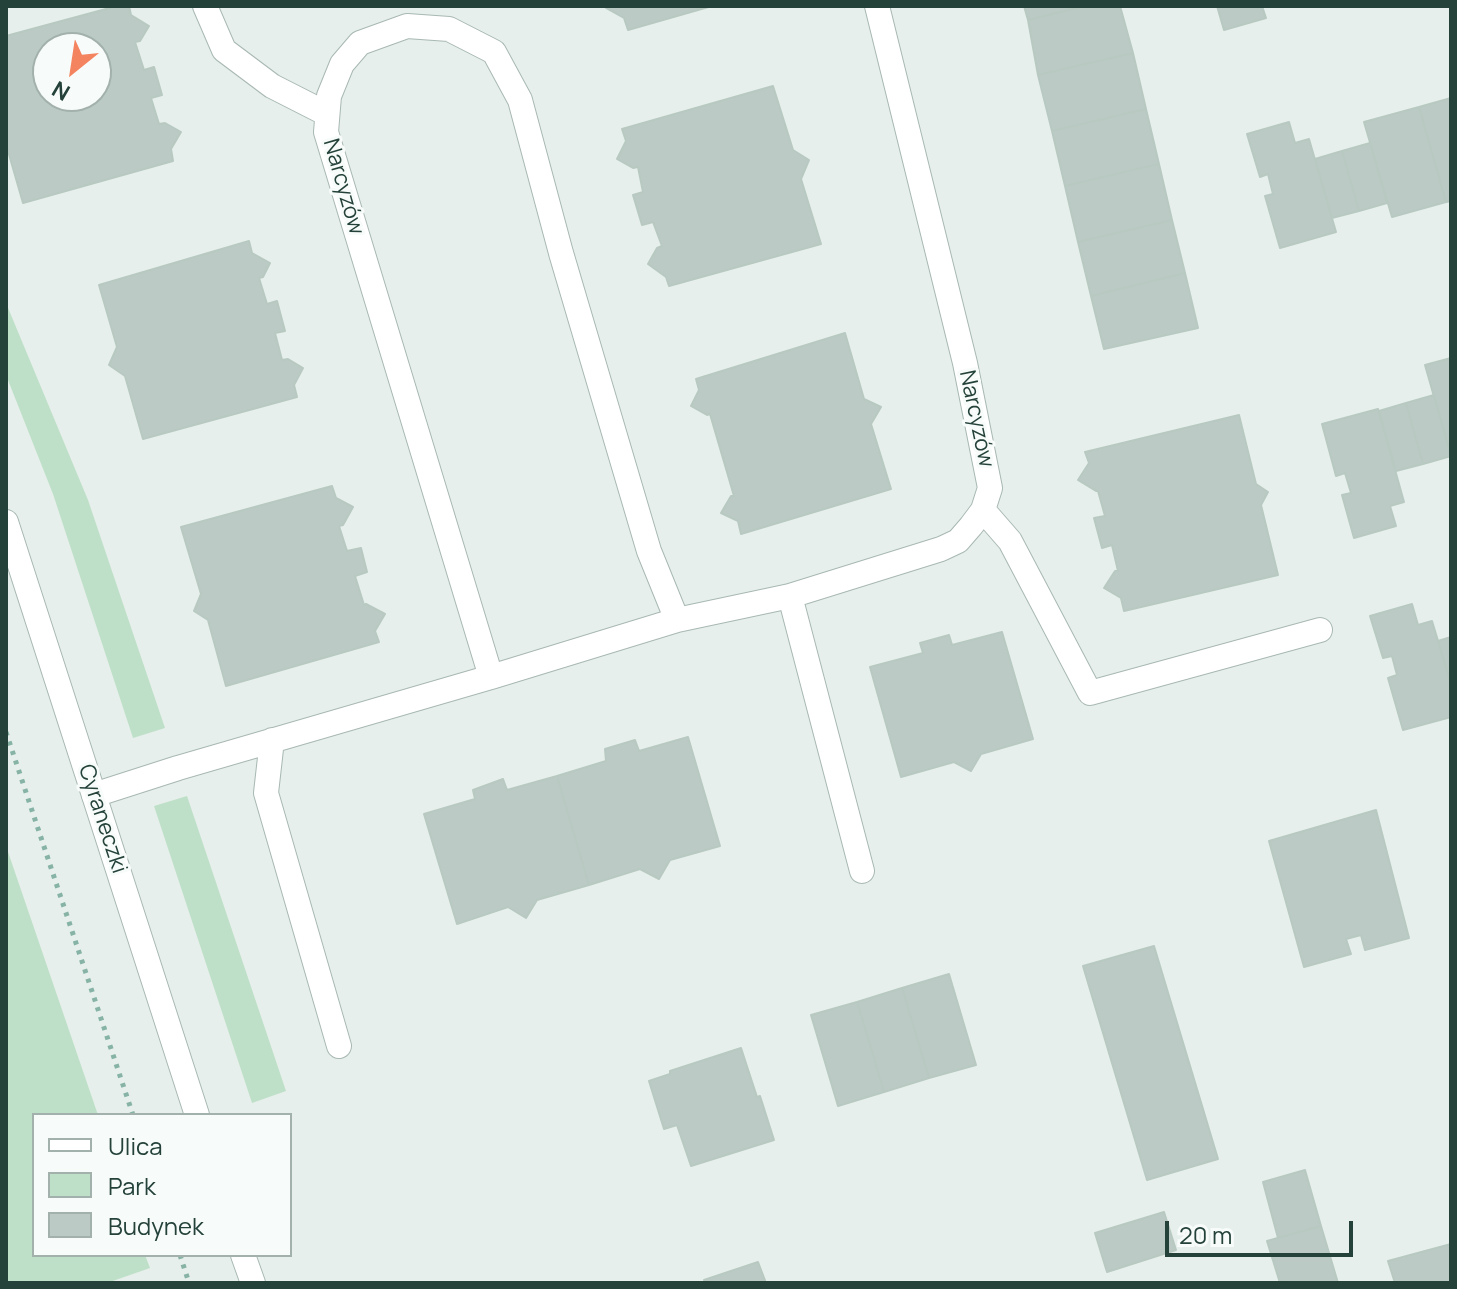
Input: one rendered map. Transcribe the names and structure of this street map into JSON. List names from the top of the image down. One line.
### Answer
{"streets":{"street":["Narcyzów","Cyraneczki"]},"legend":["Ulica","Park","Budynek"],"scale_bar":"20 m","north":"bottom left"}
